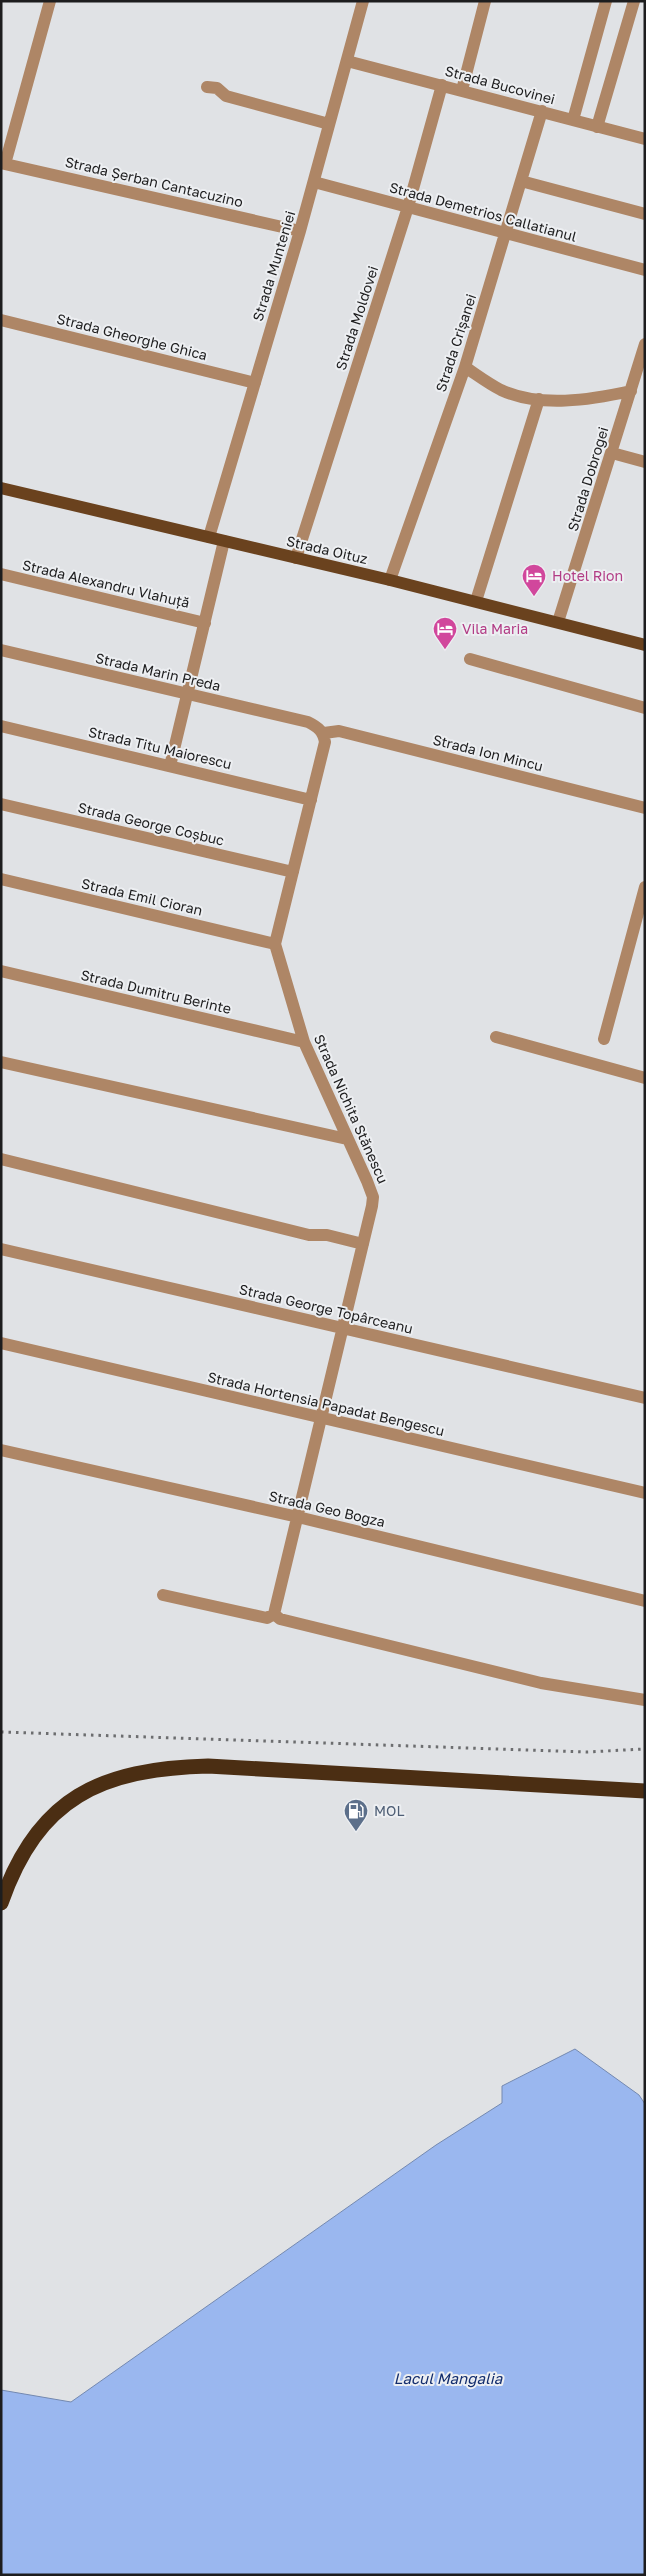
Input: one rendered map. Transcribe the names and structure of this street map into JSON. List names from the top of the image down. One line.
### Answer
{"streets":{"main road":["Strada Oituz"],"street":["Strada Bucovinei","Strada Șerban Cantacuzino","Strada Demetrios Callatianul","Strada Munteniei","Strada Moldovei","Strada Gheorghe Ghica","Strada Crișanei","Strada Dobrogei","Strada Alexandru Vlahuță","Strada Marin Preda","Strada Titu Maiorescu","Strada Ion Mincu","Strada George Coșbuc","Strada Emil Cioran","Strada Dumitru Berinte","Strada Nichita Stănescu","Strada George Topârceanu","Strada Hortensia Papadat Bengescu","Strada Geo Bogza"]},"crossings":[["Strada Bucovinei","Strada Munteniei"],["Strada Bucovinei","Strada Moldovei"],["Strada Bucovinei","Strada Crișanei"],["Strada Șerban Cantacuzino","Strada Munteniei"],["Strada Demetrios Callatianul","Strada Munteniei"],["Strada Demetrios Callatianul","Strada Moldovei"],["Strada Demetrios Callatianul","Strada Crișanei"],["Strada Munteniei","Strada Gheorghe Ghica"],["Strada Munteniei","Strada Oituz"],["Strada Moldovei","Strada Oituz"],["Strada Crișanei","Strada Oituz"],["Strada Dobrogei","Strada Oituz"],["Strada Marin Preda","Strada Ion Mincu"],["Strada Emil Cioran","Strada Nichita Stănescu"],["Strada Dumitru Berinte","Strada Nichita Stănescu"],["Strada Nichita Stănescu","Strada George Topârceanu"],["Strada Nichita Stănescu","Strada Hortensia Papadat Bengescu"],["Strada Nichita Stănescu","Strada Geo Bogza"]],"water":["Lacul Mangalia"],"places":{"hotel":["Hotel Rion","Vila Maria"],"fuel station":["MOL"]}}
